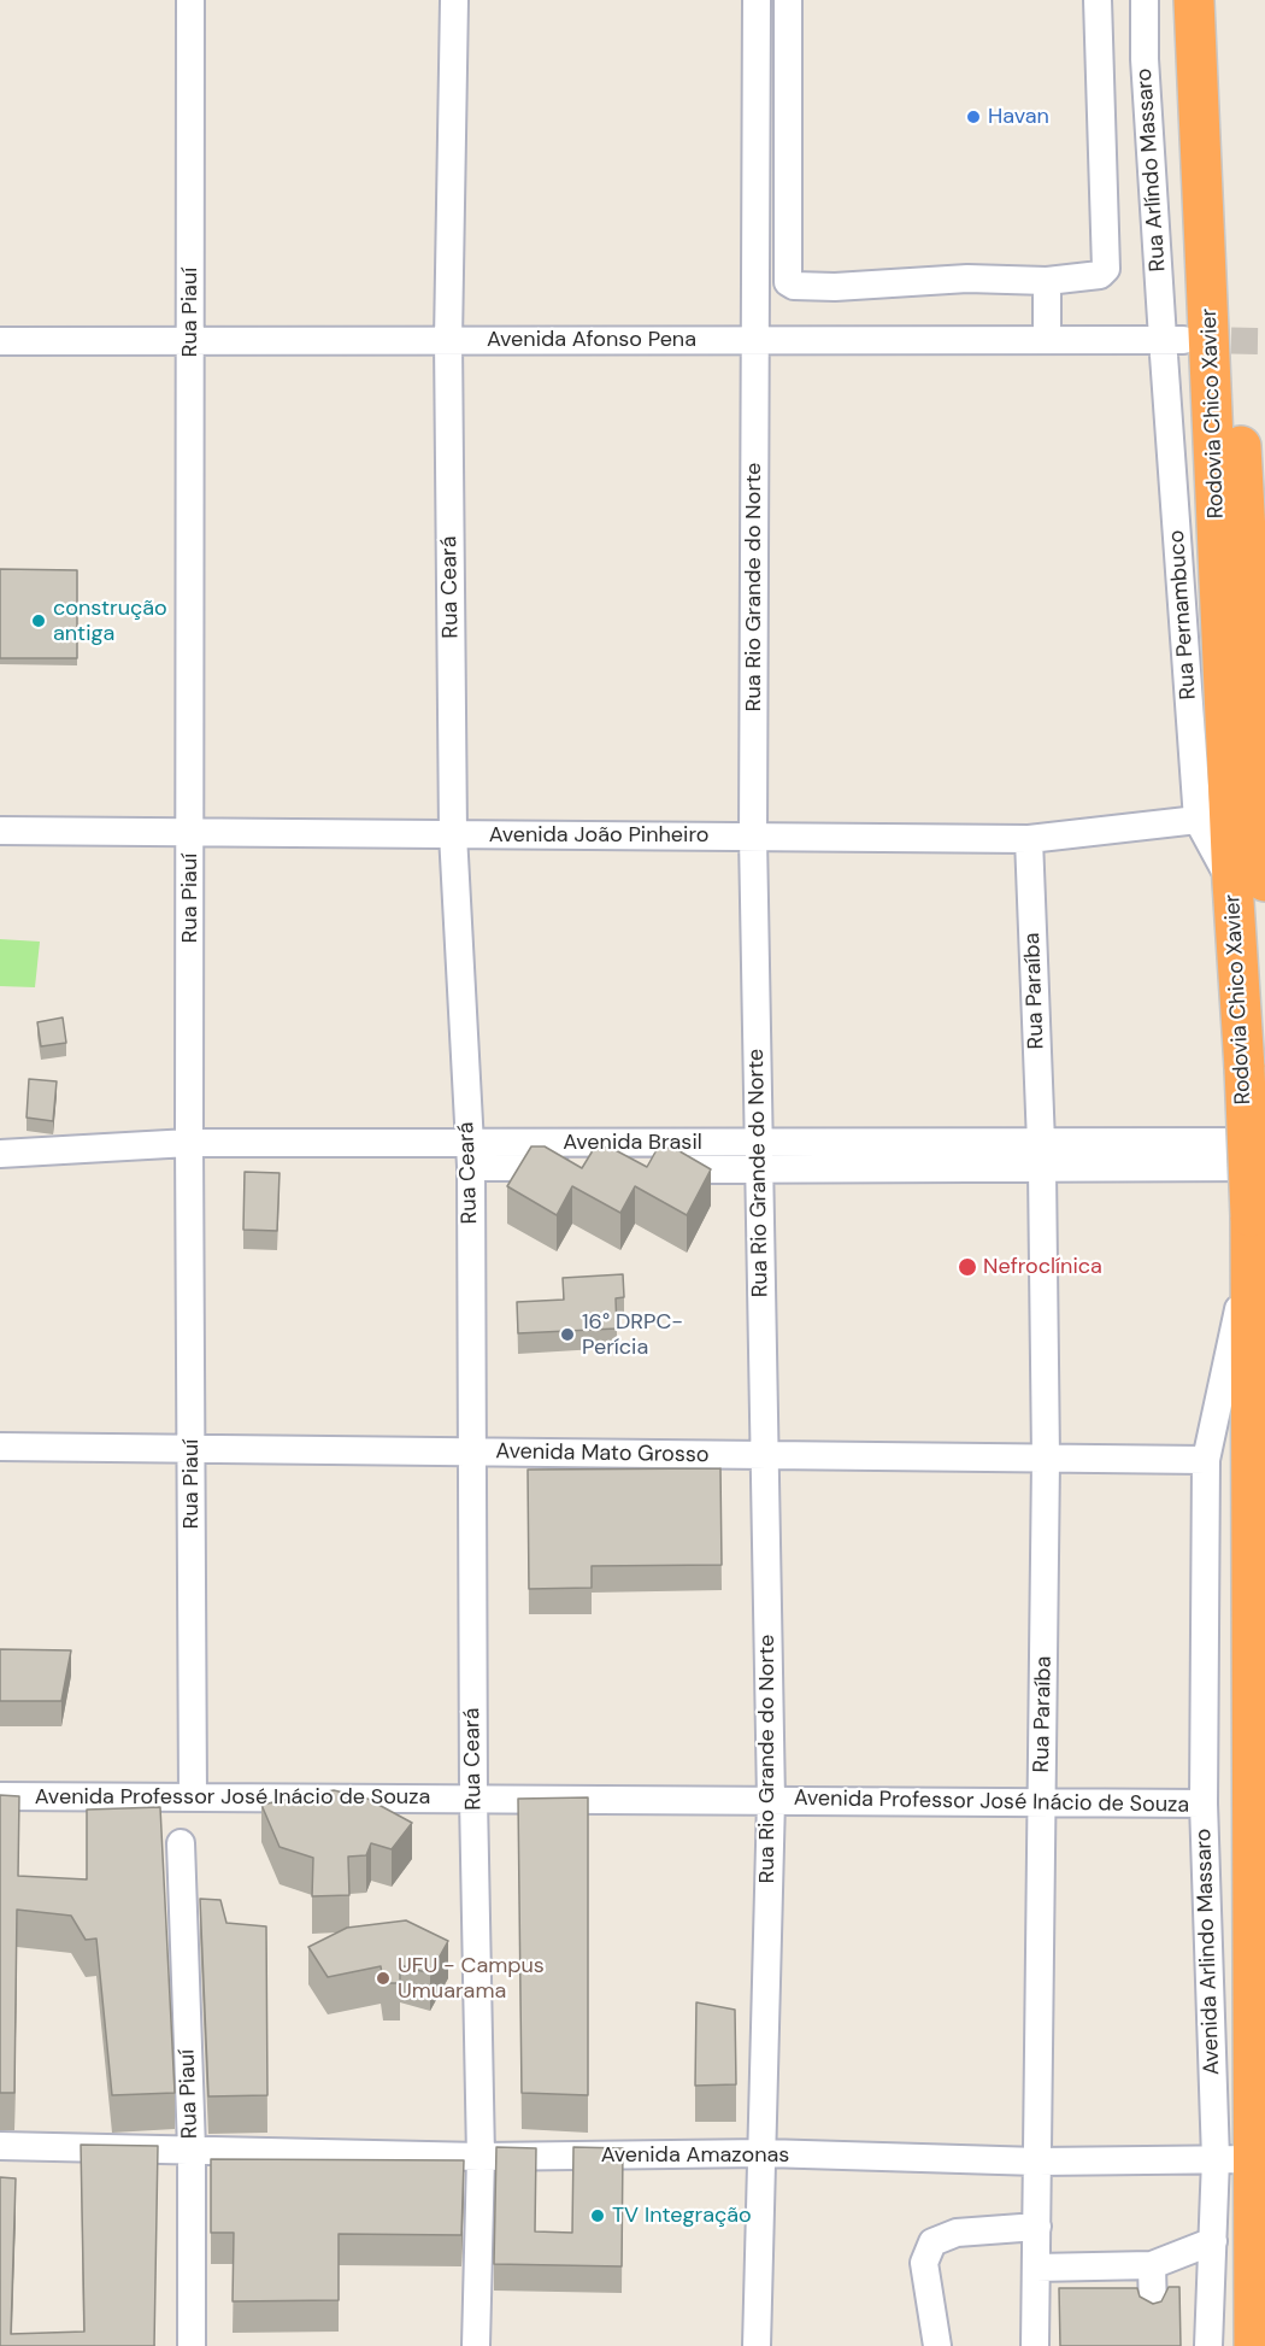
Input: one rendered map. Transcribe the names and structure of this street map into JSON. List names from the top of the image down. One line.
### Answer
{"streets":{"highway":["Rodovia Chico Xavier"],"street":["Rua Arlíndo Massaro","Rua Piauí","Avenida Afonso Pena","Rua Ceará","Rua Rio Grande do Norte","Rua Pernambuco","Avenida João Pinheiro","Rua Paraíba","Avenida Brasil","Avenida Mato Grosso","Avenida Professor José Inácio de Souza","Avenida Arlindo Massaro","Avenida Amazonas"]},"crossings":[["Rua Arlíndo Massaro","Avenida Afonso Pena"],["Rua Arlíndo Massaro","Rua Pernambuco"],["Rua Piauí","Avenida Afonso Pena"],["Rua Piauí","Avenida João Pinheiro"],["Rua Piauí","Avenida Brasil"],["Rua Piauí","Avenida Mato Grosso"],["Rua Piauí","Avenida Professor José Inácio de Souza"],["Rua Piauí","Avenida Amazonas"],["Avenida Afonso Pena","Rua Ceará"],["Avenida Afonso Pena","Rua Rio Grande do Norte"],["Avenida Afonso Pena","Rua Pernambuco"],["Rodovia Chico Xavier","Rua Pernambuco"],["Rodovia Chico Xavier","Avenida Arlindo Massaro"],["Rodovia Chico Xavier","Avenida Amazonas"],["Rua Ceará","Avenida João Pinheiro"],["Rua Ceará","Avenida Brasil"],["Rua Ceará","Avenida Mato Grosso"],["Rua Ceará","Avenida Professor José Inácio de Souza"],["Rua Ceará","Avenida Amazonas"],["Rua Rio Grande do Norte","Avenida João Pinheiro"],["Rua Rio Grande do Norte","Avenida Brasil"],["Rua Rio Grande do Norte","Avenida Mato Grosso"],["Rua Rio Grande do Norte","Avenida Professor José Inácio de Souza"],["Rua Rio Grande do Norte","Avenida Amazonas"],["Rua Pernambuco","Avenida João Pinheiro"],["Avenida João Pinheiro","Rua Paraíba"],["Rua Paraíba","Avenida Brasil"],["Rua Paraíba","Avenida Mato Grosso"],["Rua Paraíba","Avenida Professor José Inácio de Souza"],["Rua Paraíba","Avenida Amazonas"],["Avenida Mato Grosso","Avenida Arlindo Massaro"],["Avenida Professor José Inácio de Souza","Avenida Arlindo Massaro"],["Avenida Arlindo Massaro","Avenida Amazonas"]],"places":["Havan","construção antiga","Nefroclínica","16° DRPC- Perícia","UFU - Campus Umuarama","TV Integração"]}
